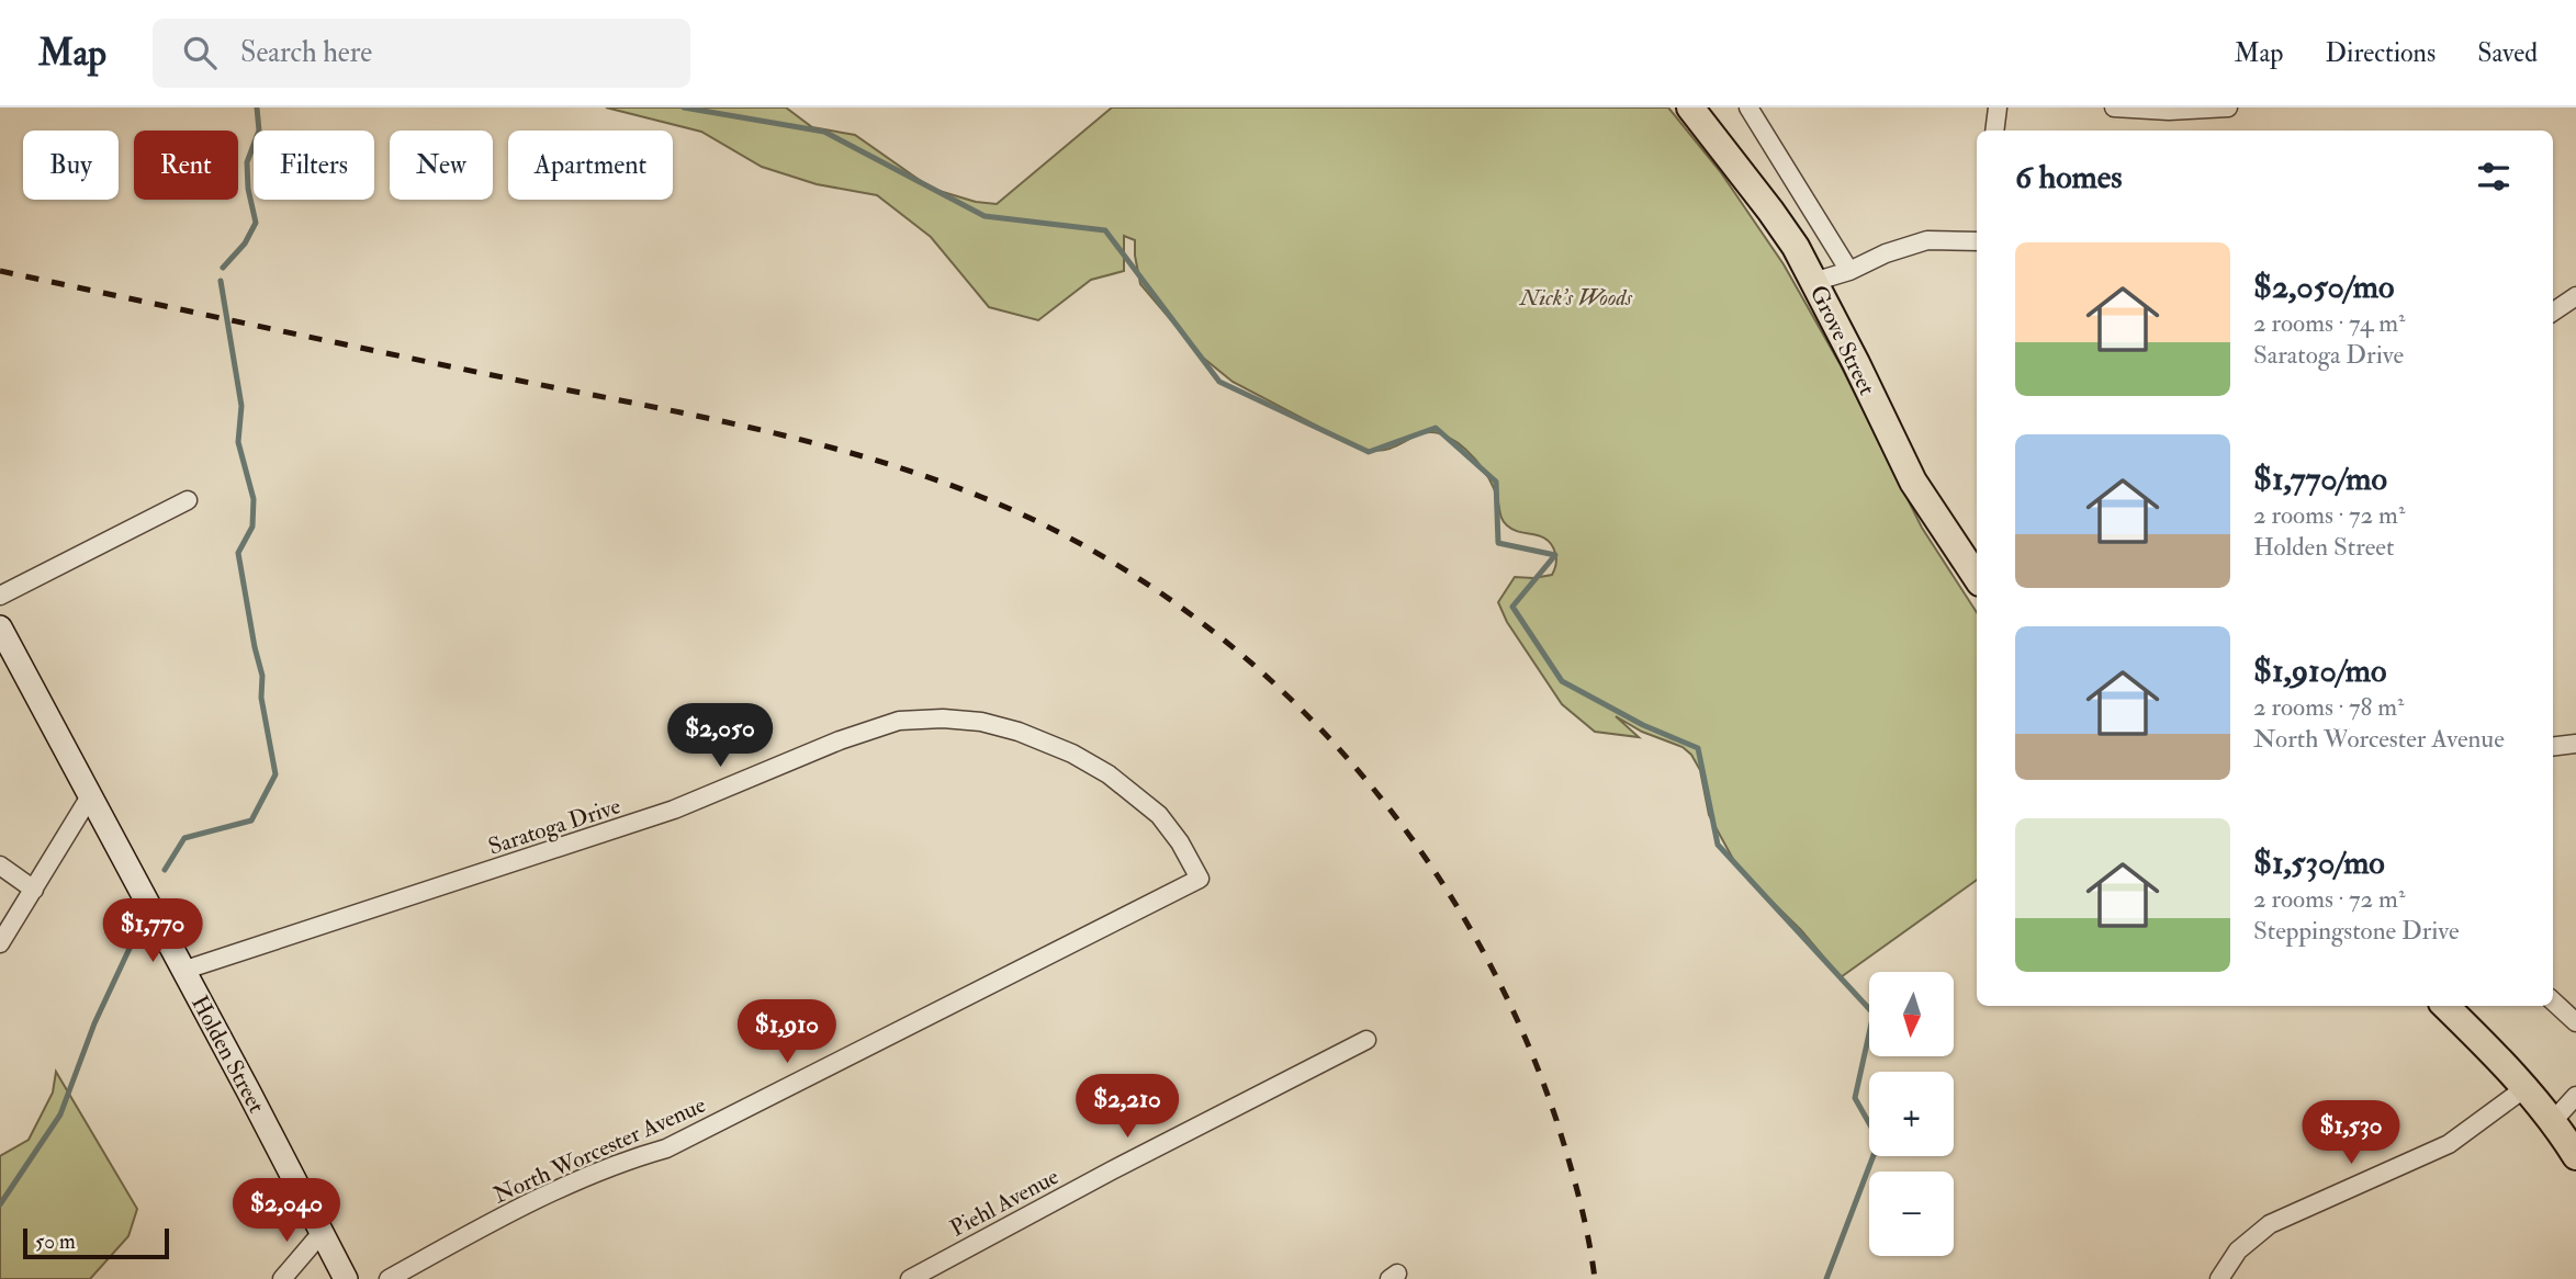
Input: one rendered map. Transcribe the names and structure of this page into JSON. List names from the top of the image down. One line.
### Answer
{"streets":{"main road":["Grove Street","Holden Street"],"street":["Saratoga Drive","North Worcester Avenue","Piehl Avenue"]},"crossings":[["Saratoga Drive","Holden Street"],["Saratoga Drive","North Worcester Avenue"]],"parks":["Nick's Woods"],"scale_bar":"50 m","north":"bottom","page":{"header":"Map","search":"Search here","nav":["Map","Directions","Saved"],"chip":["Buy","Rent","Filters","New","Apartment"],"heading":"6 homes","list":[{"name":"$2,050/mo","note":"2 rooms · 74 m² · Saratoga Drive"},{"name":"$1,770/mo","note":"2 rooms · 72 m² · Holden Street"},{"name":"$1,910/mo","note":"2 rooms · 78 m² · North Worcester Avenue"},{"name":"$1,530/mo","note":"2 rooms · 72 m² · Steppingstone Drive"}],"price":["$2,050","$1,770","$1,910","$2,210","$1,530","$2,040"],"map_buttons":["+","−"],"scale":"50 m"}}
